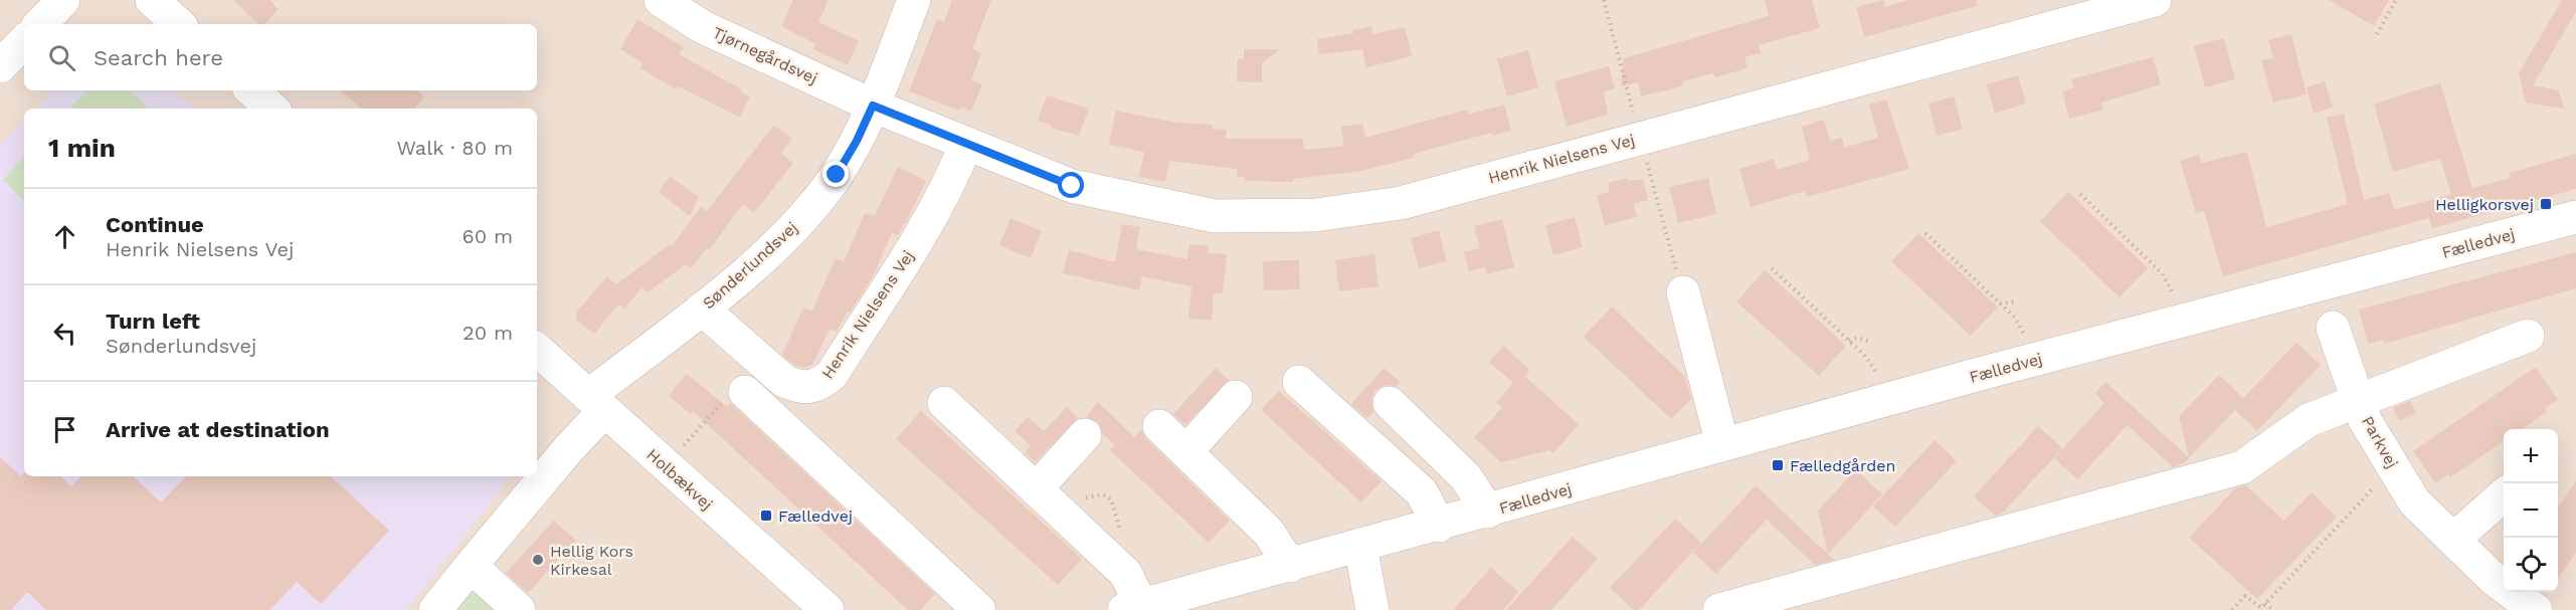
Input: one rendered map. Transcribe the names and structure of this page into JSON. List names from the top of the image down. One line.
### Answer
{"streets":{"street":["Tjørnegårdsvej","Henrik Nielsens Vej","Fælledvej","Sønderlundsvej","Parkvej","Holbækvej"]},"crossings":[["Tjørnegårdsvej","Henrik Nielsens Vej"],["Tjørnegårdsvej","Sønderlundsvej"],["Henrik Nielsens Vej","Sønderlundsvej"],["Sønderlundsvej","Holbækvej"]],"places":{"transit":["Helligkorsvej","Fælledgården","Fælledvej"],"other":["Hellig Kors Kirkesal"]},"page":{"search":"Search here","heading":["1 min","Walk · 80 m"],"list":[["Continue","Henrik Nielsens Vej","60 m"],["Turn left","Sønderlundsvej","20 m"],"Arrive at destination"],"map_buttons":["+","−"]}}
